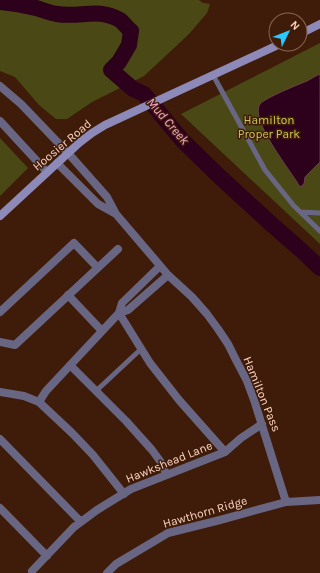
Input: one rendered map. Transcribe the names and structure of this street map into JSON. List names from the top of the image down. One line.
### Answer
{"streets":{"street":["Hoosier Road","Hamilton Pass","Hawkshead Lane","Hawthorn Ridge"]},"crossings":[["Hoosier Road","Hamilton Pass"],["Hamilton Pass","Hawkshead Lane"],["Hamilton Pass","Hawthorn Ridge"]],"water":["Mud Creek"],"parks":["Hamilton Proper Park"],"north":"top right"}
